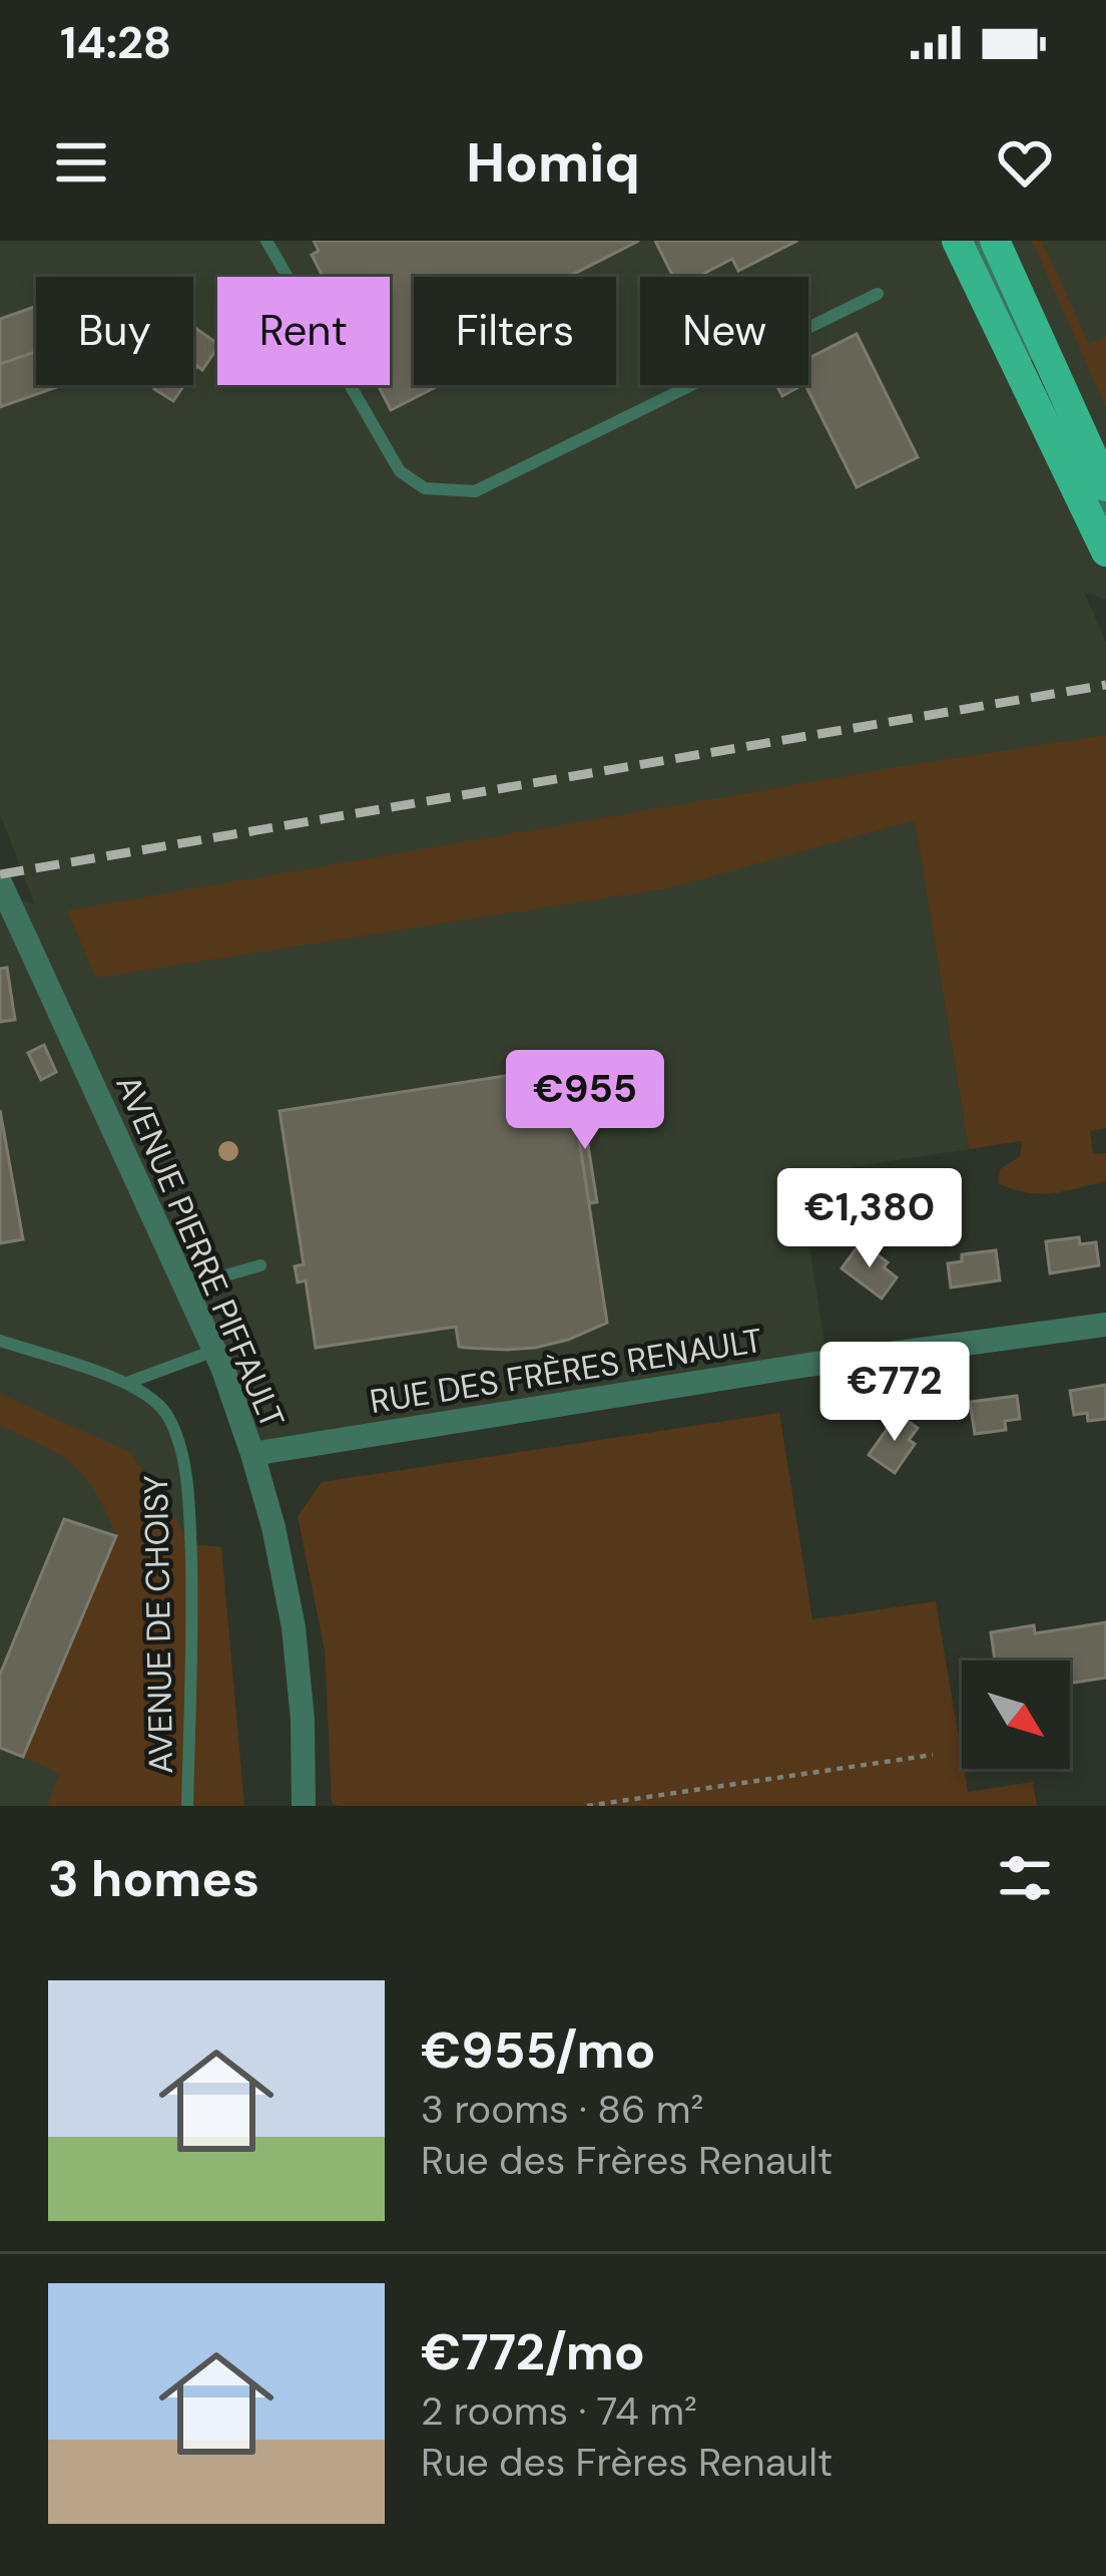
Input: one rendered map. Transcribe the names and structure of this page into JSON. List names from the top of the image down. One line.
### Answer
{"streets":{"street":["AVENUE PIERRE PIFFAULT","RUE DES FRÈRES RENAULT"],"lane":["AVENUE DE CHOISY"]},"crossings":[["AVENUE PIERRE PIFFAULT","RUE DES FRÈRES RENAULT"]],"north":"bottom right","page":{"status":"14:28","header":"Homiq","chip":["Buy","Rent","Filters","New"],"price":["€955","€1,380","€772"],"heading":"3 homes","list":[{"name":"€955/mo","note":"3 rooms · 86 m² · Rue des Frères Renault"},{"name":"€772/mo","note":"2 rooms · 74 m² · Rue des Frères Renault"}]}}
